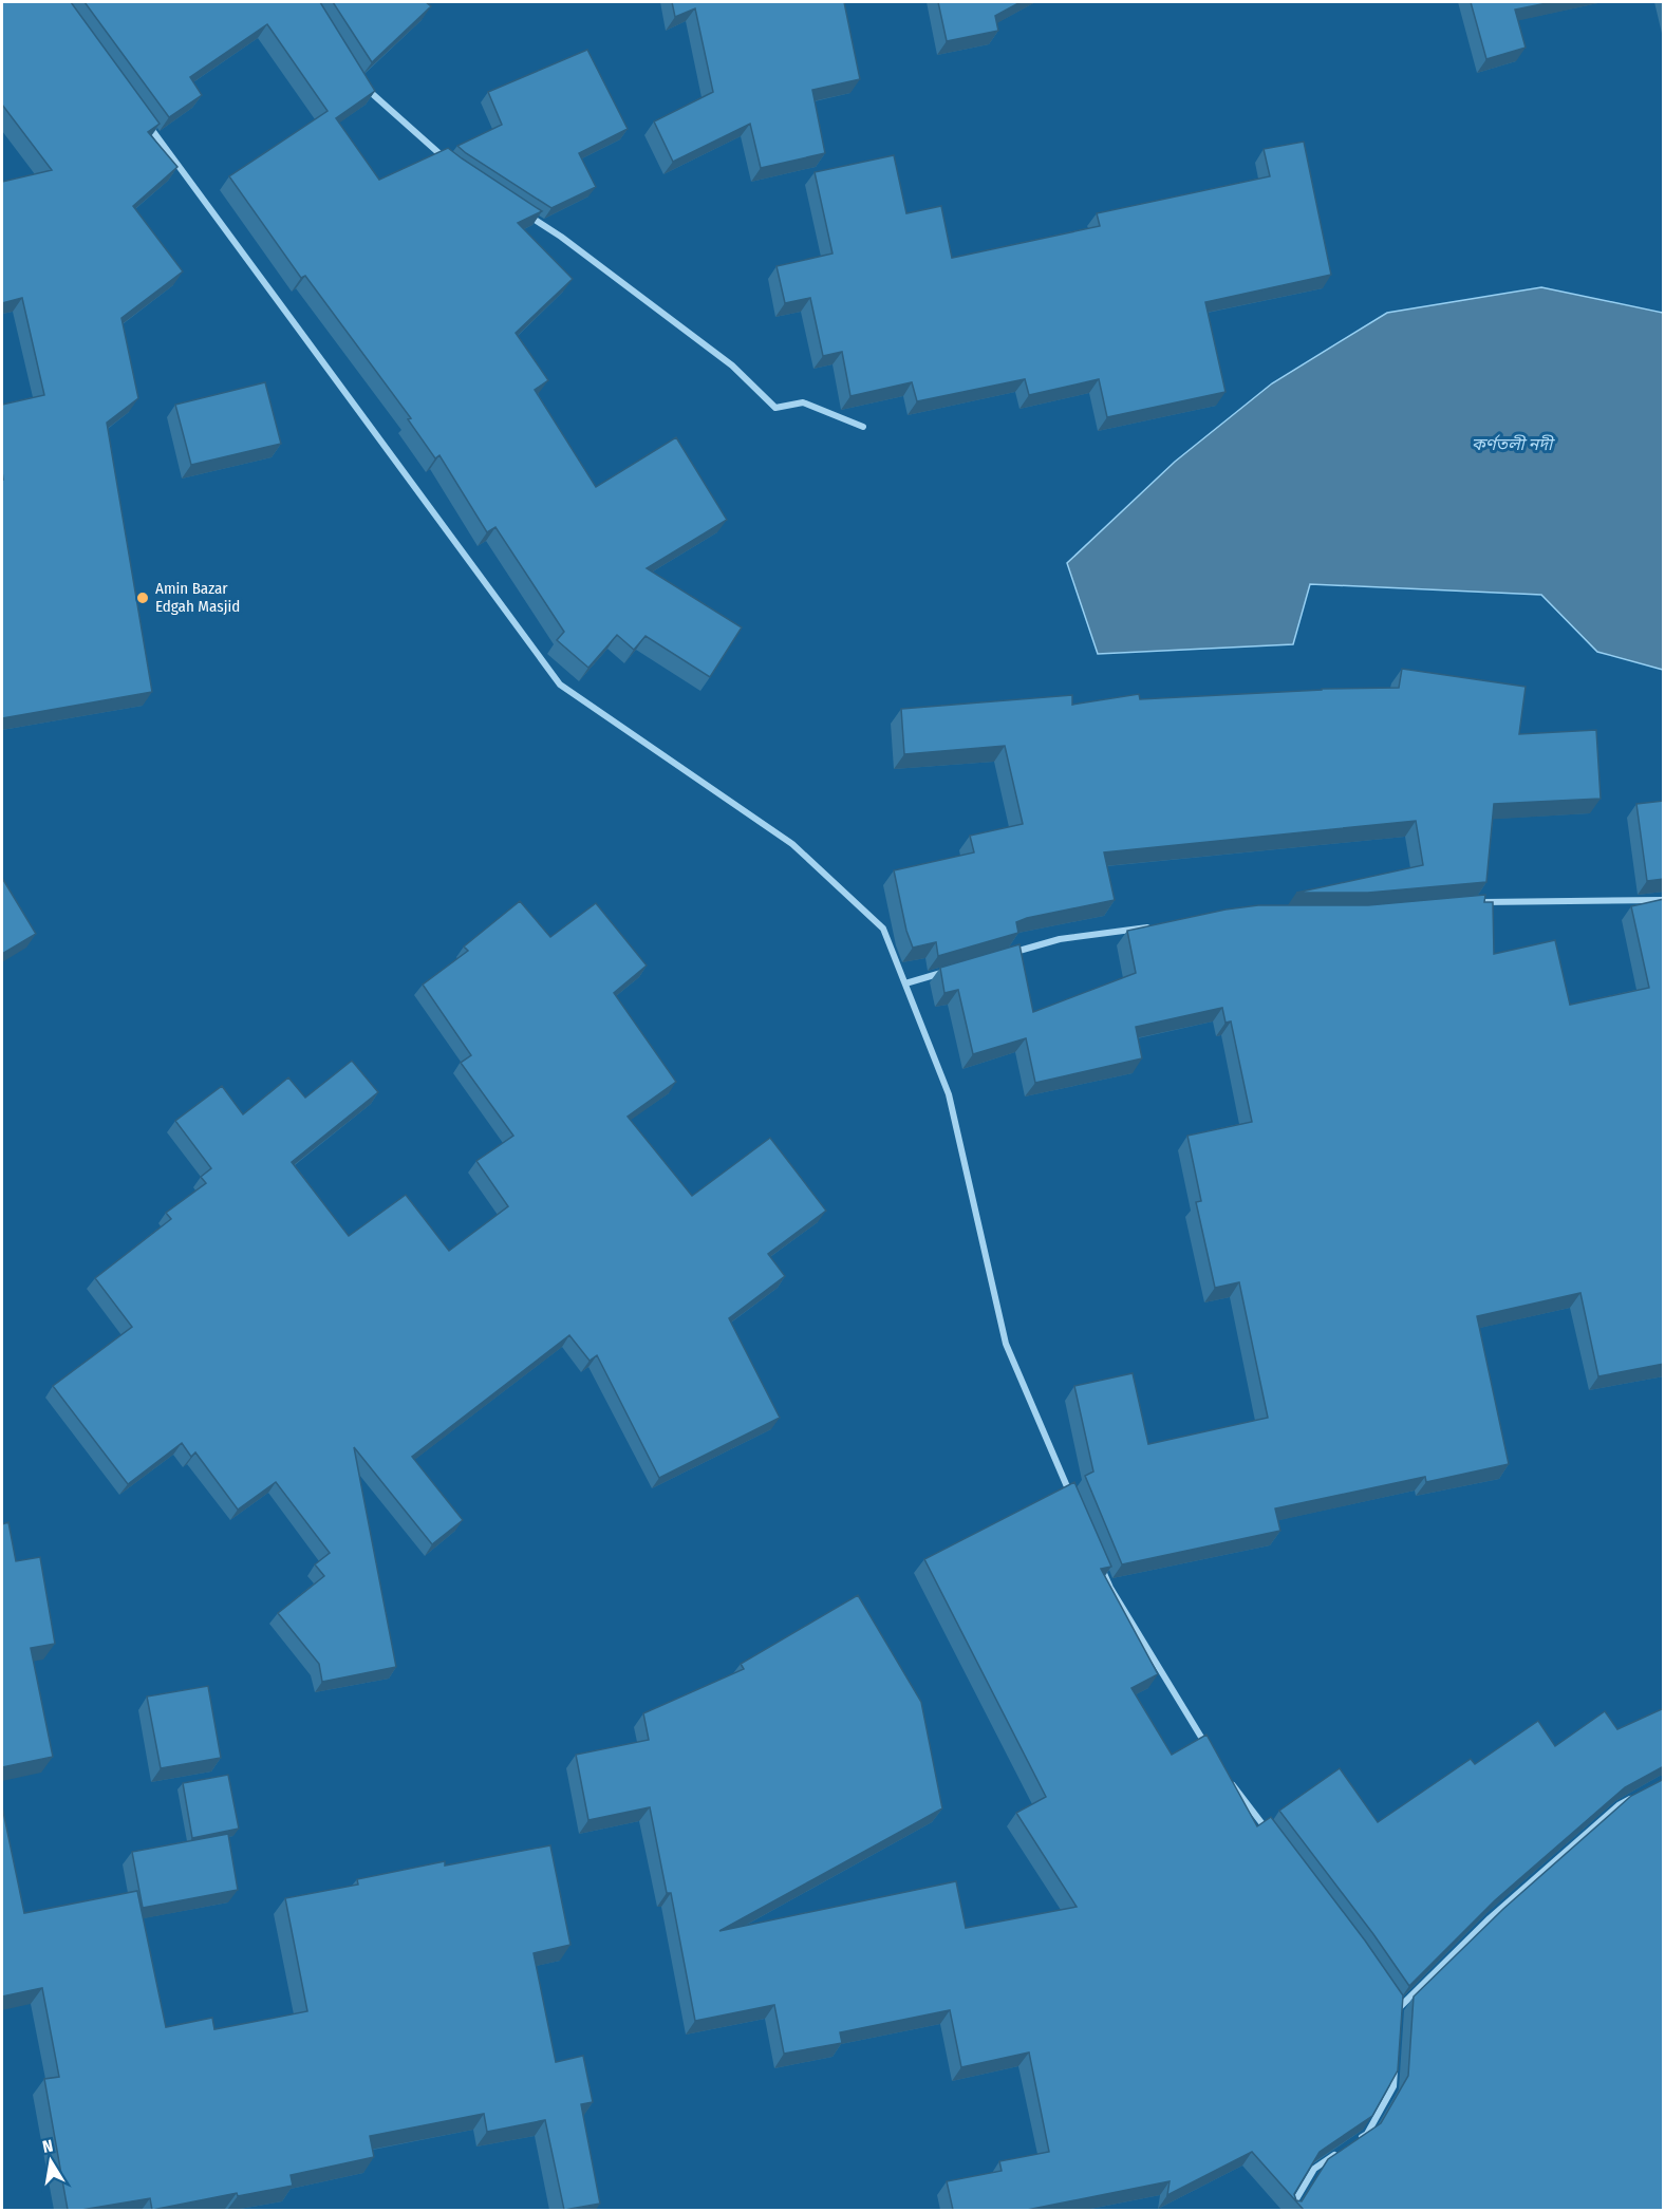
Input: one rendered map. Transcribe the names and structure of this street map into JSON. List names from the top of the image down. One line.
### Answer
{"water":["কর্ণতলী নদী"],"places":["Amin Bazar Edgah Masjid"],"north":"top"}
